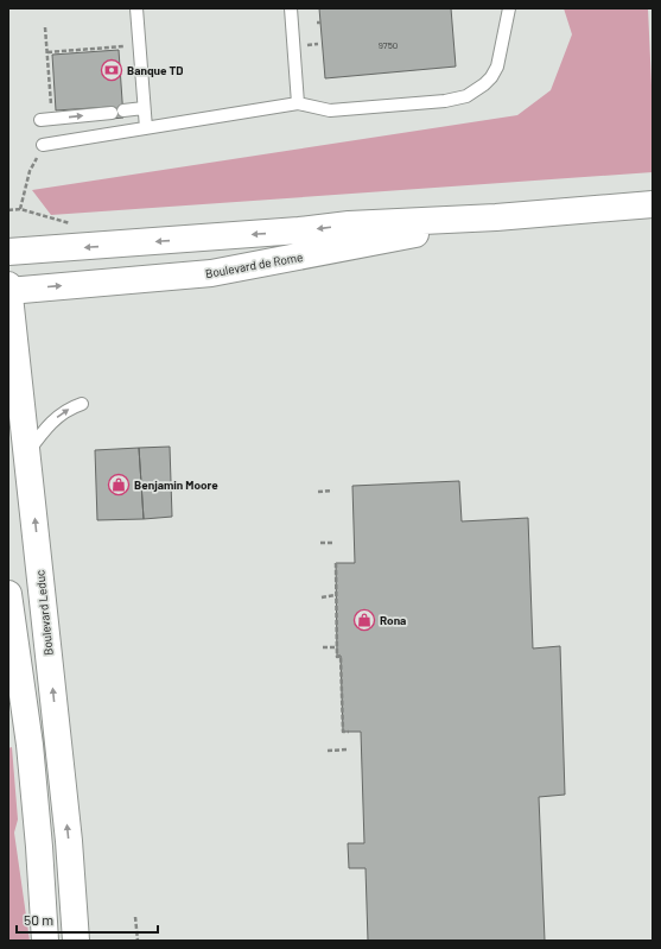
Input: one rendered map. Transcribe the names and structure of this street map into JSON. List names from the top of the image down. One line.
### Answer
{"streets":{"main road":["Boulevard de Rome","Boulevard Leduc"]},"crossings":[["Boulevard de Rome","Boulevard Leduc"]],"places":{"bank":["Banque TD"],"shop":["Benjamin Moore","Rona"]},"house_numbers":["9750"],"scale_bar":"50 m"}
